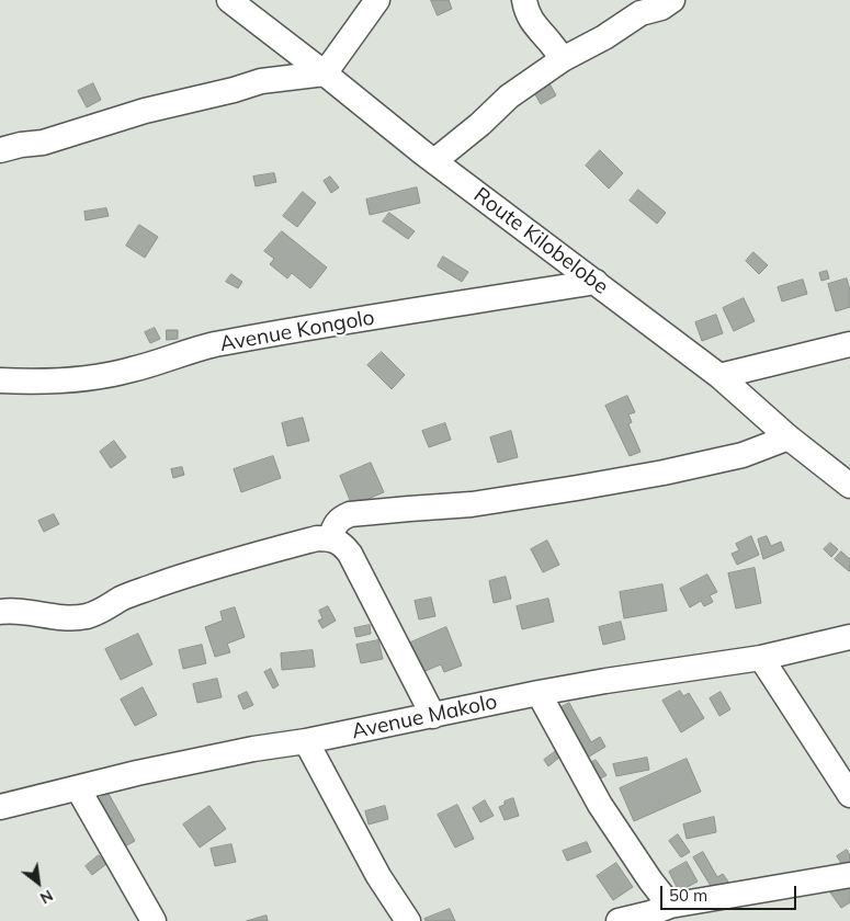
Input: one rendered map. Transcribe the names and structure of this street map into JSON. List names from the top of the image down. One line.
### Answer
{"streets":{"street":["Route Kilobelobe","Avenue Kongolo","Avenue Makolo"]},"crossings":[["Route Kilobelobe","Avenue Kongolo"]],"scale_bar":"50 m","north":"bottom right"}
